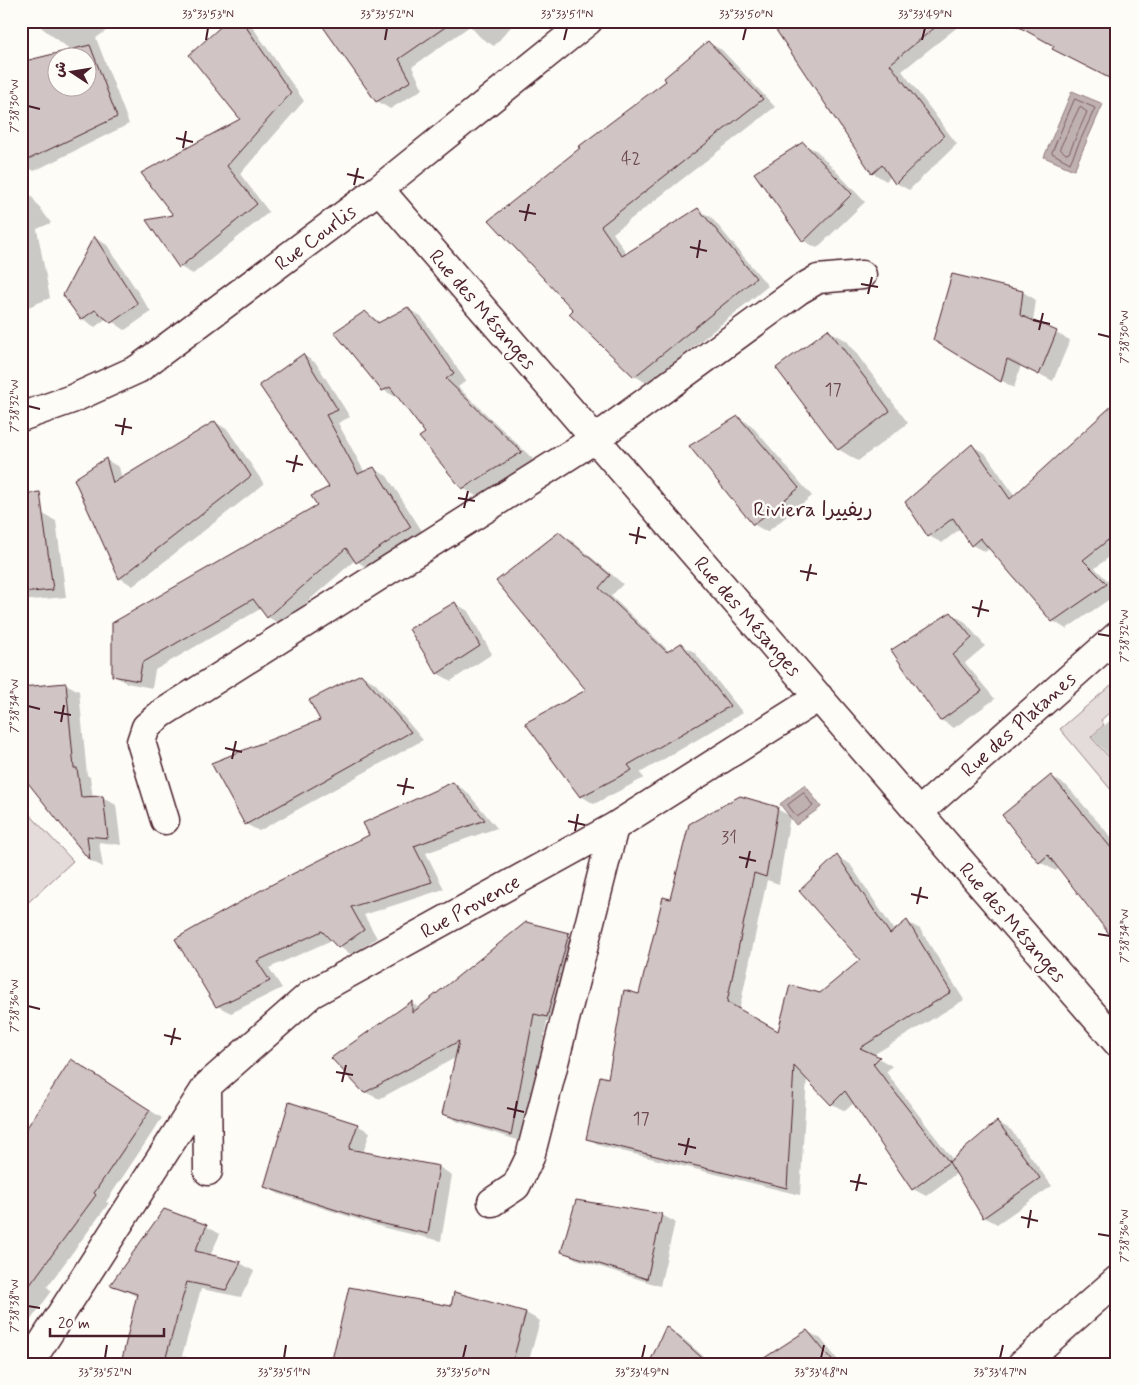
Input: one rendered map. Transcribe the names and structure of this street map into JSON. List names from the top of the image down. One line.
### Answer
{"streets":{"street":["Rue Courlis","Rue des Mésanges","Rue des Platanes","Rue Provence"]},"crossings":[["Rue Courlis","Rue des Mésanges"],["Rue des Mésanges","Rue des Platanes"],["Rue des Mésanges","Rue Provence"]],"districts":["Riviera ريفييرا"],"house_numbers":["42","17","31","17"],"scale_bar":"20 m","north":"left","coordinates":["33°33'53\"N","33°33'52\"N","33°33'51\"N","33°33'50\"N","33°33'49\"N","7°38'30\"W","7°38'32\"W","7°38'34\"W","7°38'36\"W","7°38'38\"W","33°33'48\"N","33°33'47\"N"]}
